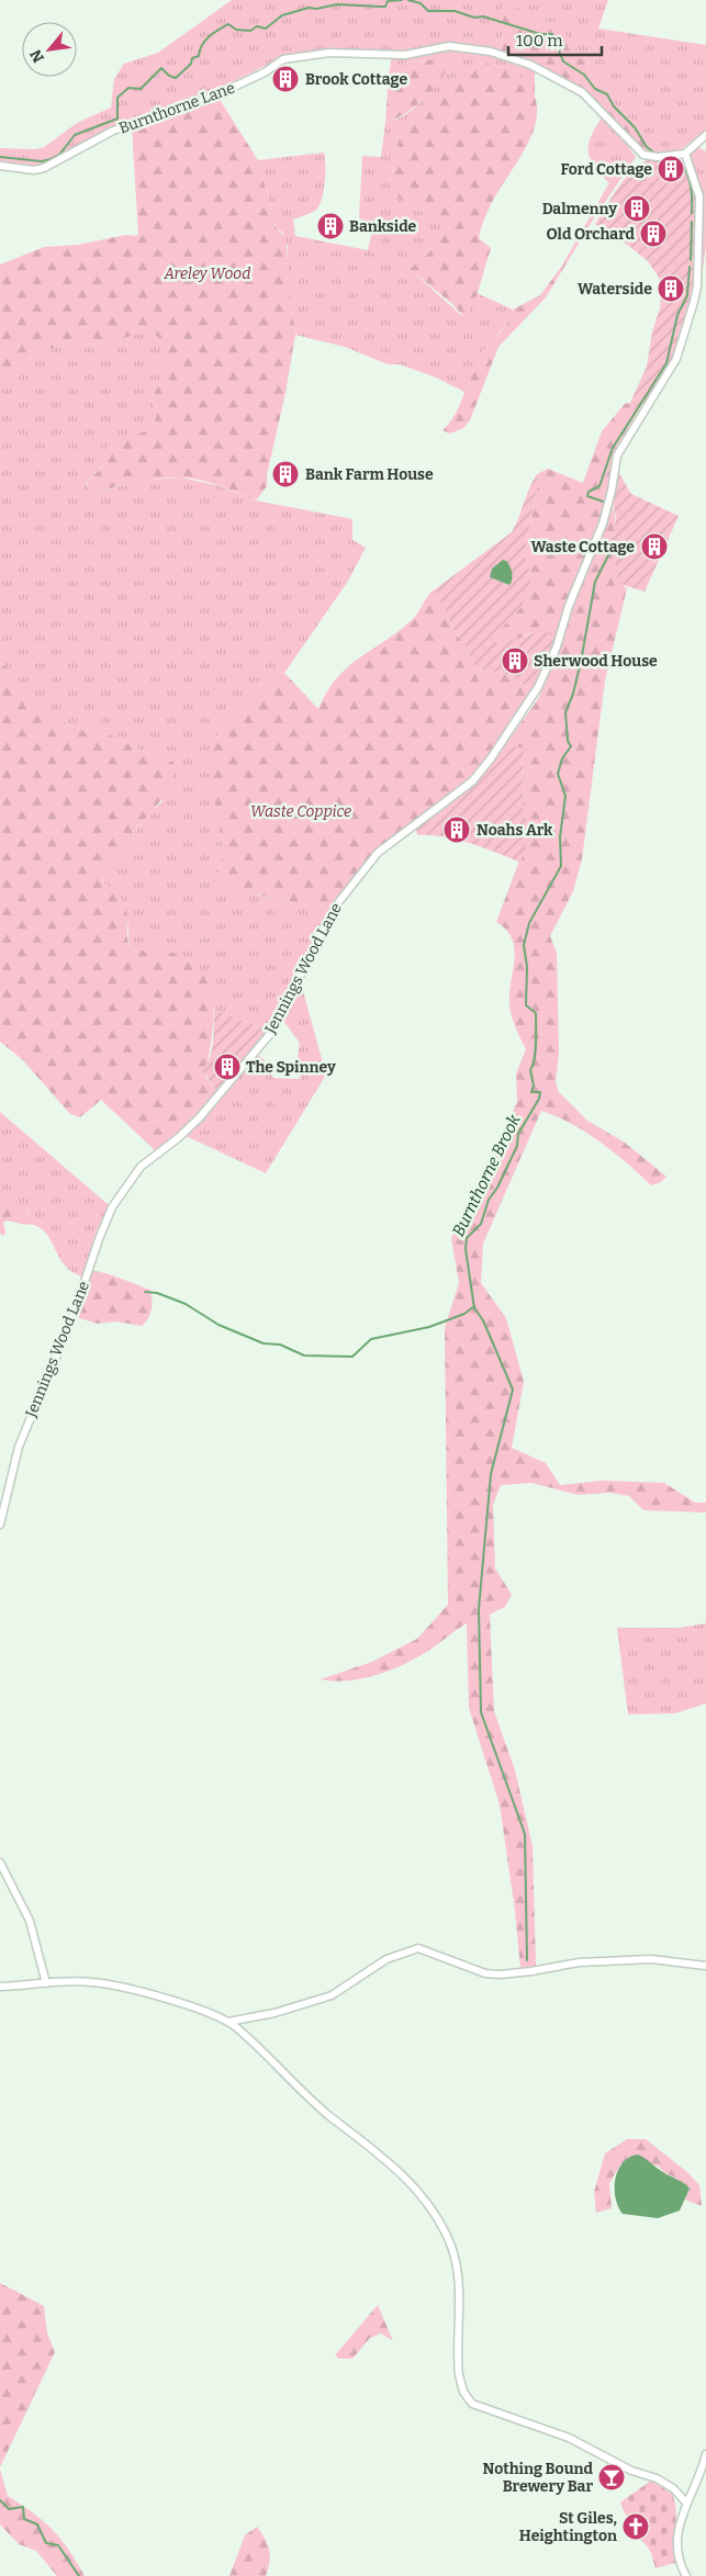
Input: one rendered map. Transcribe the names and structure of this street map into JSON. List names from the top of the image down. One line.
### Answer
{"streets":{"street":["Burnthorne Lane","Jennings Wood Lane"]},"crossings":[["Burnthorne Lane","Jennings Wood Lane"]],"water":["Burnthorne Brook"],"parks":["Areley Wood","Waste Coppice"],"places":{"building":["Brook Cottage","Ford Cottage","Dalmenny","Bankside","Old Orchard","Waterside","Bank Farm House","Waste Cottage","Sherwood House","Noahs Ark","The Spinney"],"bar":["Nothing Bound Brewery Bar"],"church":["St Giles, Heightington"]},"scale_bar":"100 m","north":"bottom left"}
